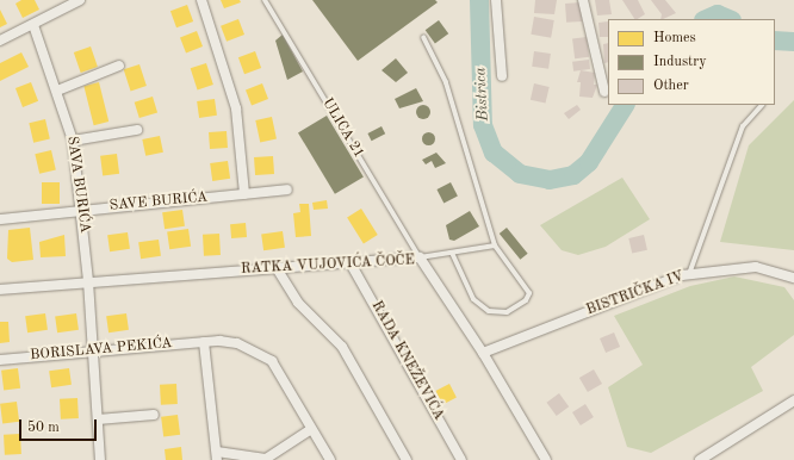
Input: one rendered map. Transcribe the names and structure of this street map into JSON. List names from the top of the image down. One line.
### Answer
{"streets":{"street":["SAVA BURIĆA","SAVE BURIĆA","RATKA VUJOVIĆA ČOČE","BISTRIČKA IV","BORISLAVA PEKIĆA","RADA KNEŽEVIĆA"],"lane":["ULICA 21"]},"crossings":[["ULICA 21","RATKA VUJOVIĆA ČOČE"],["SAVA BURIĆA","SAVE BURIĆA"],["SAVA BURIĆA","RATKA VUJOVIĆA ČOČE"],["SAVA BURIĆA","BORISLAVA PEKIĆA"],["RATKA VUJOVIĆA ČOČE","BISTRIČKA IV"],["RATKA VUJOVIĆA ČOČE","RADA KNEŽEVIĆA"]],"water":["Bistrica"],"legend":["Homes","Industry","Other"],"scale_bar":"50 m"}
